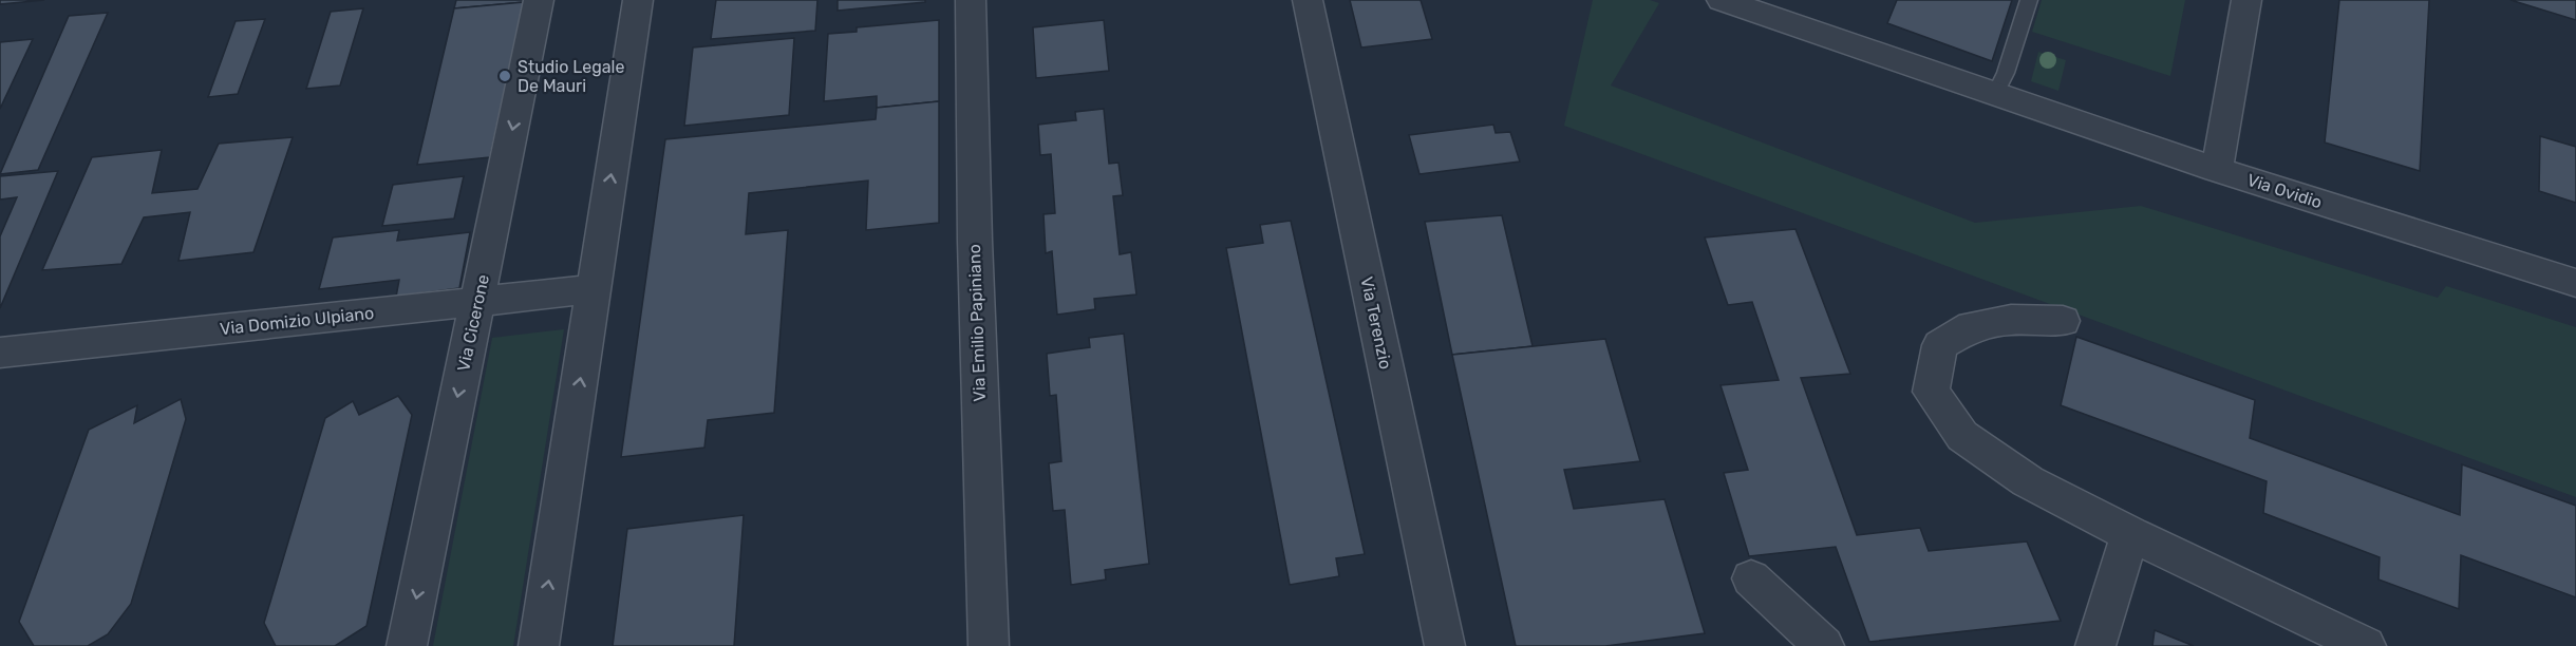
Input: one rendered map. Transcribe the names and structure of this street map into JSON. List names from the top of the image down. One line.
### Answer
{"streets":{"street":["Via Ovidio","Via Domizio Ulpiano","Via Cicerone","Via Emilio Papiniano","Via Terenzio"]},"crossings":[["Via Domizio Ulpiano","Via Cicerone"]],"places":["Studio Legale De Mauri"]}
